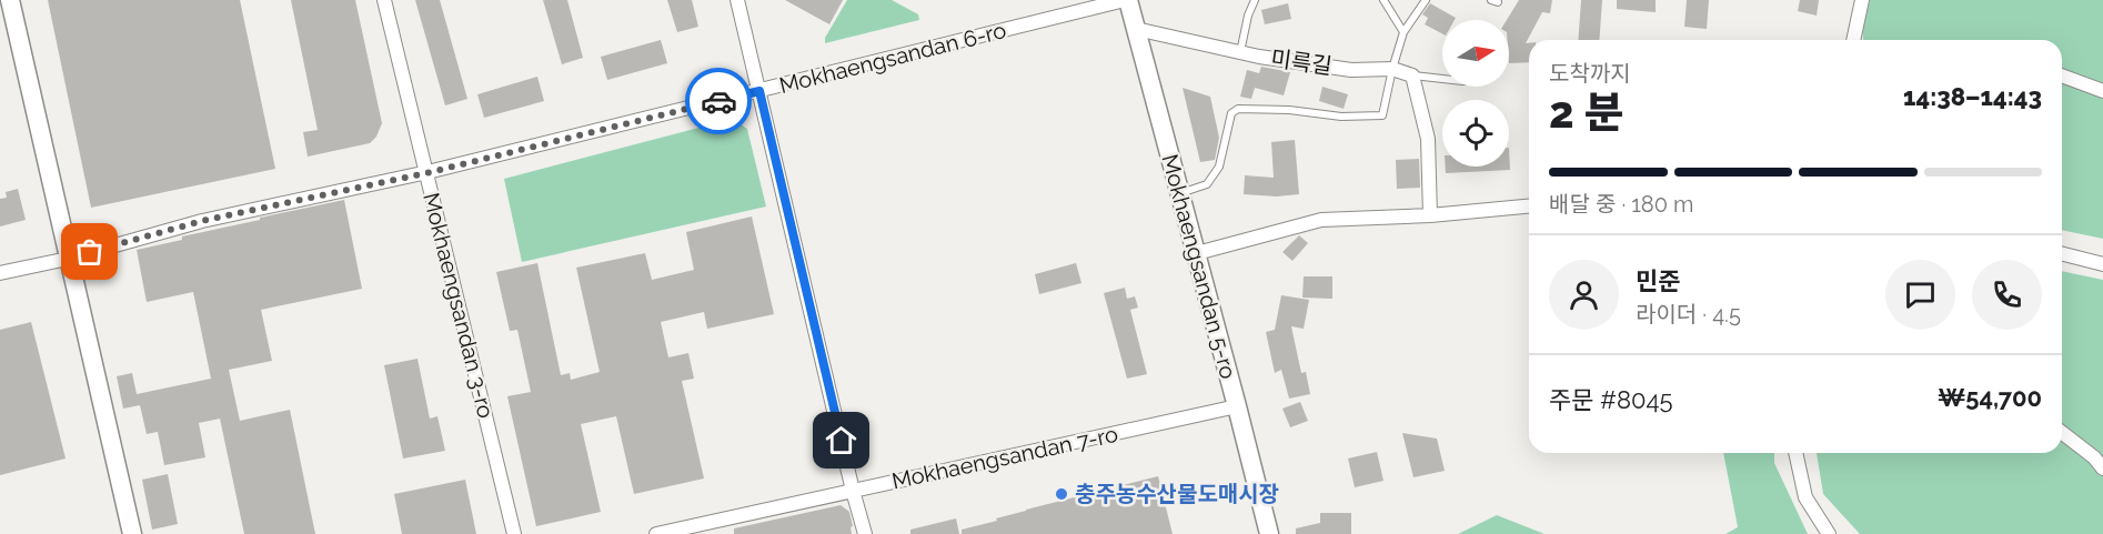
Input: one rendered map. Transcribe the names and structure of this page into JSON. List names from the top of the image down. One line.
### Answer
{"streets":{"street":["Mokhaengsandan 6-ro","미륵길","Mokhaengsandan 5-ro","Mokhaengsandan 3-ro","Mokhaengsandan 7-ro"]},"crossings":[["Mokhaengsandan 6-ro","Mokhaengsandan 5-ro"],["Mokhaengsandan 6-ro","Mokhaengsandan 3-ro"],["미륵길","Mokhaengsandan 5-ro"],["Mokhaengsandan 5-ro","Mokhaengsandan 7-ro"]],"places":["충주농수산물도매시장"],"north":"right","page":{"heading":["2 분","도착까지","14:38–14:43"],"panel":["민준","라이더 · 4.5","주문 #8045","₩54,700"],"bar":"배달 중 · 180 m"}}
